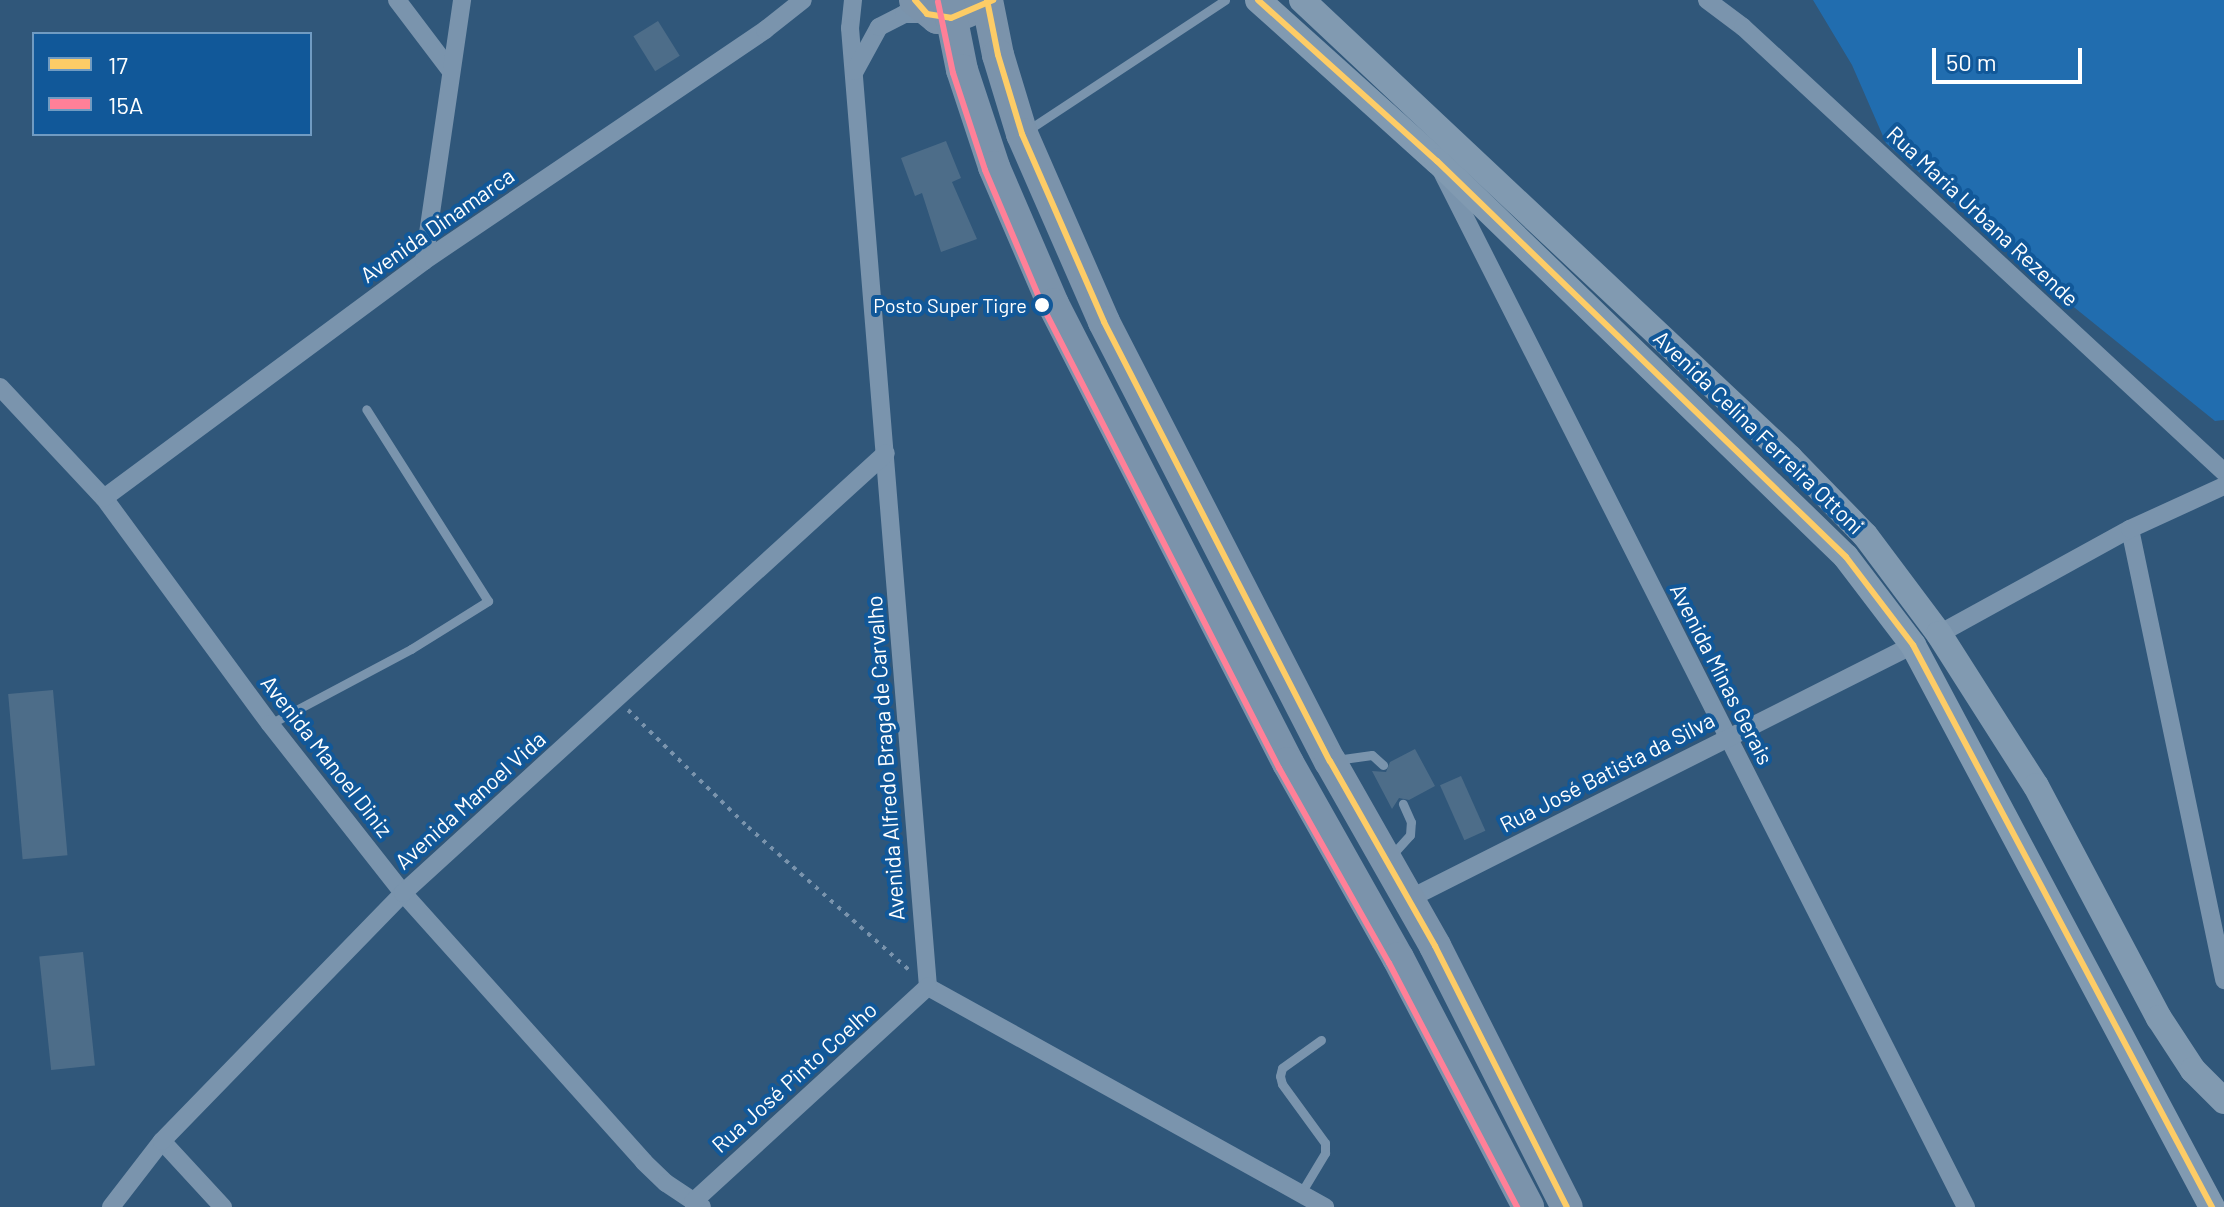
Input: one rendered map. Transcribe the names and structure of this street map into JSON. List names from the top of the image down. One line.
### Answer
{"streets":{"main road":["Avenida Celina Ferreira Ottoni"],"street":["Rua Maria Urbana Rezende","Avenida Dinamarca","Avenida Minas Gerais","Avenida Manoel Diniz","Avenida Alfredo Braga de Carvalho","Rua José Batista da Silva","Avenida Manoel Vida","Rua José Pinto Coelho"]},"crossings":[["Avenida Dinamarca","Avenida Manoel Diniz"],["Avenida Celina Ferreira Ottoni","Avenida Minas Gerais"],["Avenida Celina Ferreira Ottoni","Rua José Batista da Silva"],["Avenida Minas Gerais","Rua José Batista da Silva"],["Avenida Manoel Diniz","Avenida Manoel Vida"],["Avenida Manoel Diniz","Rua José Pinto Coelho"],["Avenida Alfredo Braga de Carvalho","Avenida Manoel Vida"],["Avenida Alfredo Braga de Carvalho","Rua José Pinto Coelho"]],"places":["Posto Super Tigre"],"lines":["transit line 17","transit line 15A"],"legend":["17","15A"],"scale_bar":"50 m"}
